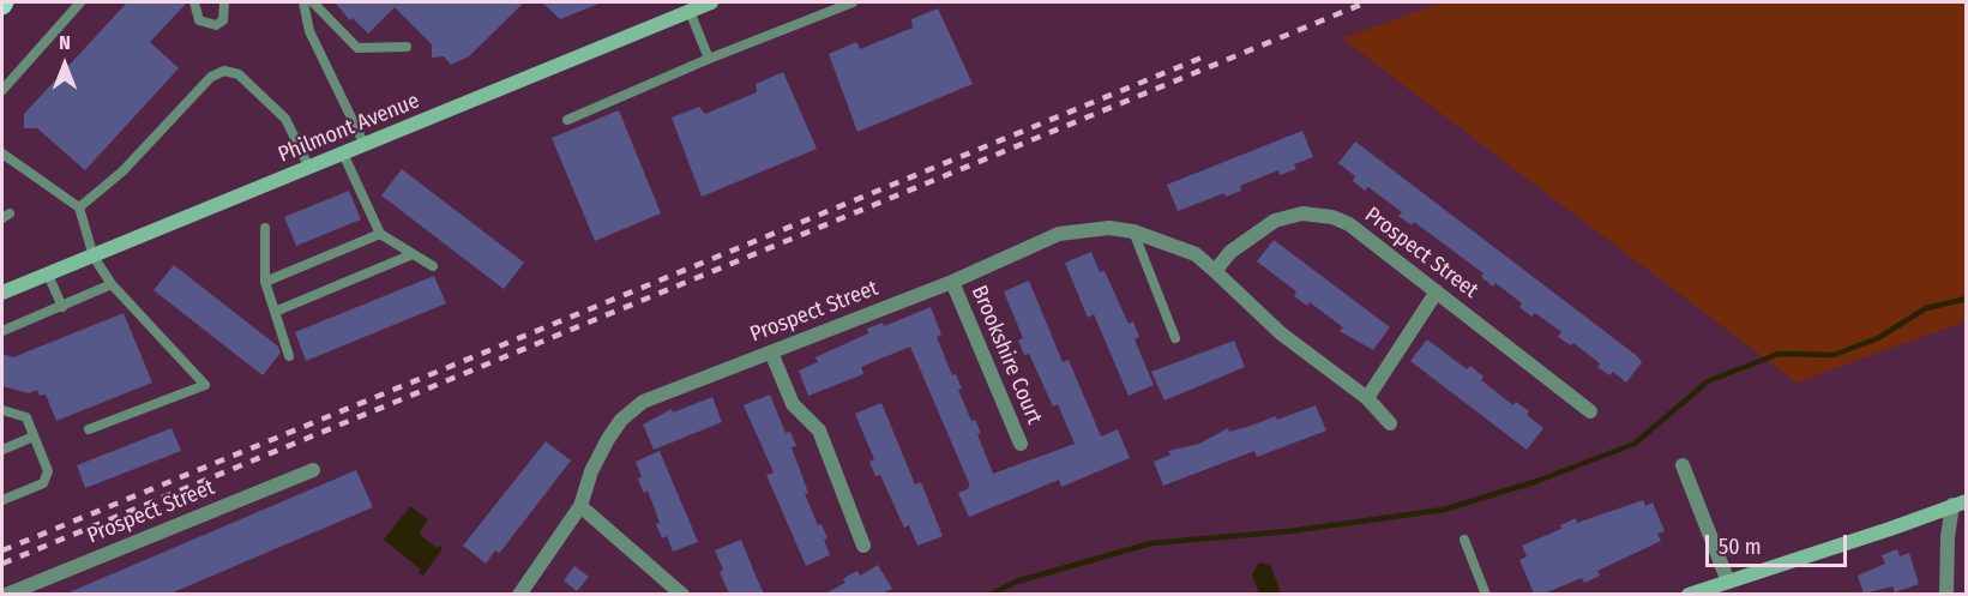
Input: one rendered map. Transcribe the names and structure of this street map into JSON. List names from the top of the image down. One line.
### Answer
{"streets":{"main road":["Philmont Avenue"],"street":["Prospect Street","Brookshire Court"]},"crossings":[["Prospect Street","Brookshire Court"]],"scale_bar":"50 m","north":"top"}
